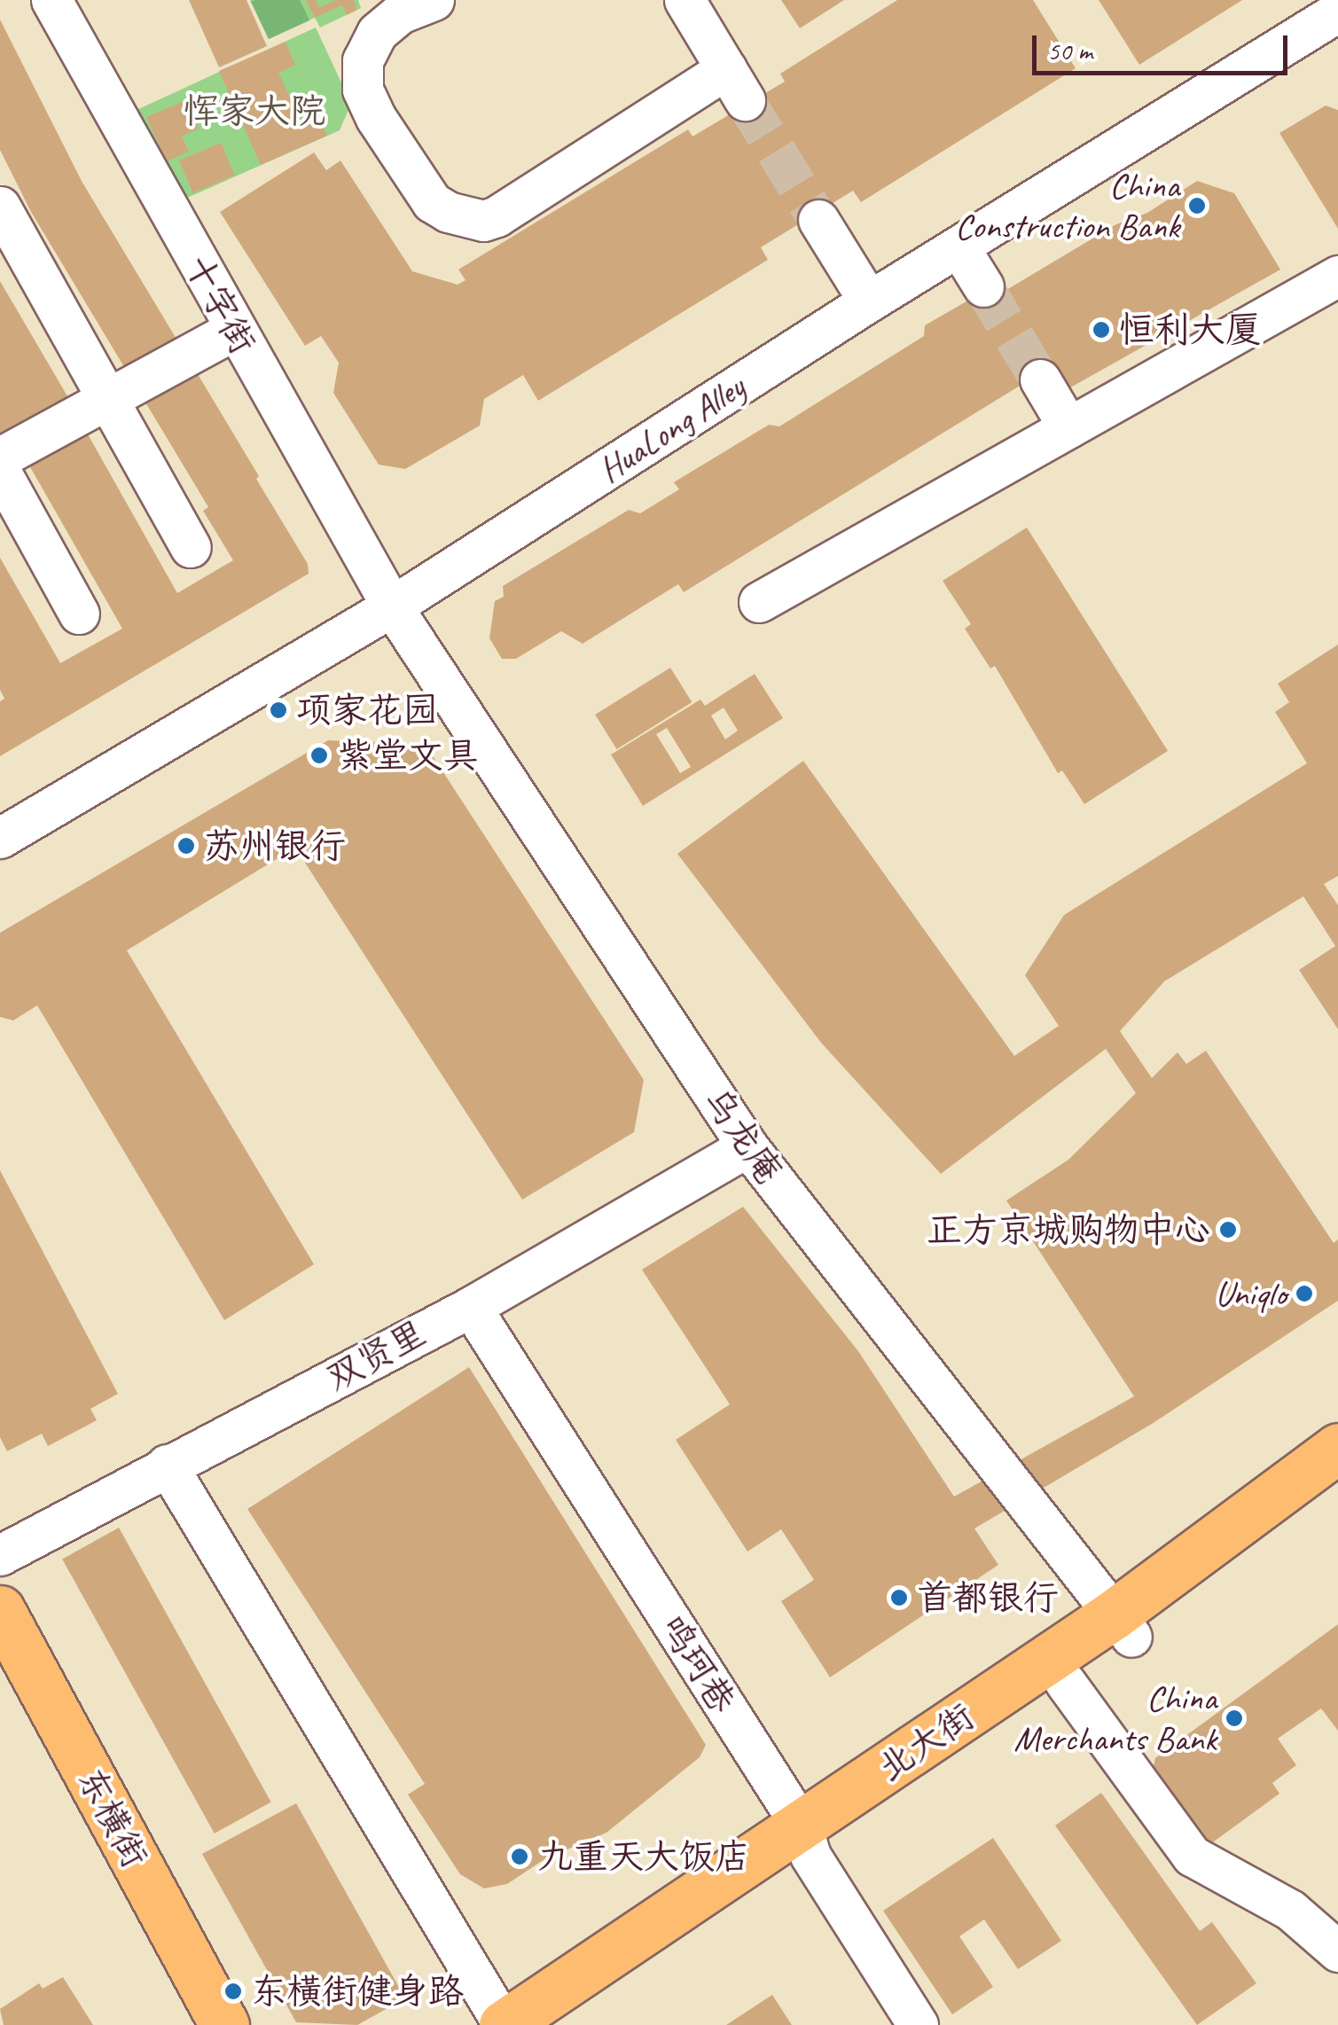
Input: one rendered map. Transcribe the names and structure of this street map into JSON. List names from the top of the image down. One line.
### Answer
{"streets":{"main road":["北大街","东横街"],"street":["十字街","HuaLong Alley","乌龙庵","双贤里","鸣珂巷"]},"crossings":[["十字街","HuaLong Alley"],["十字街","乌龙庵"],["HuaLong Alley","乌龙庵"],["乌龙庵","双贤里"],["乌龙庵","北大街"],["双贤里","鸣珂巷"],["鸣珂巷","北大街"]],"parks":["恽家大院"],"places":["China Construction Bank","恒利大厦","项家花园","紫堂文具","苏州银行","正方京城购物中心","Uniqlo","首都银行","China Merchants Bank","九重天大饭店","东横街健身路"],"scale_bar":"50 m"}
